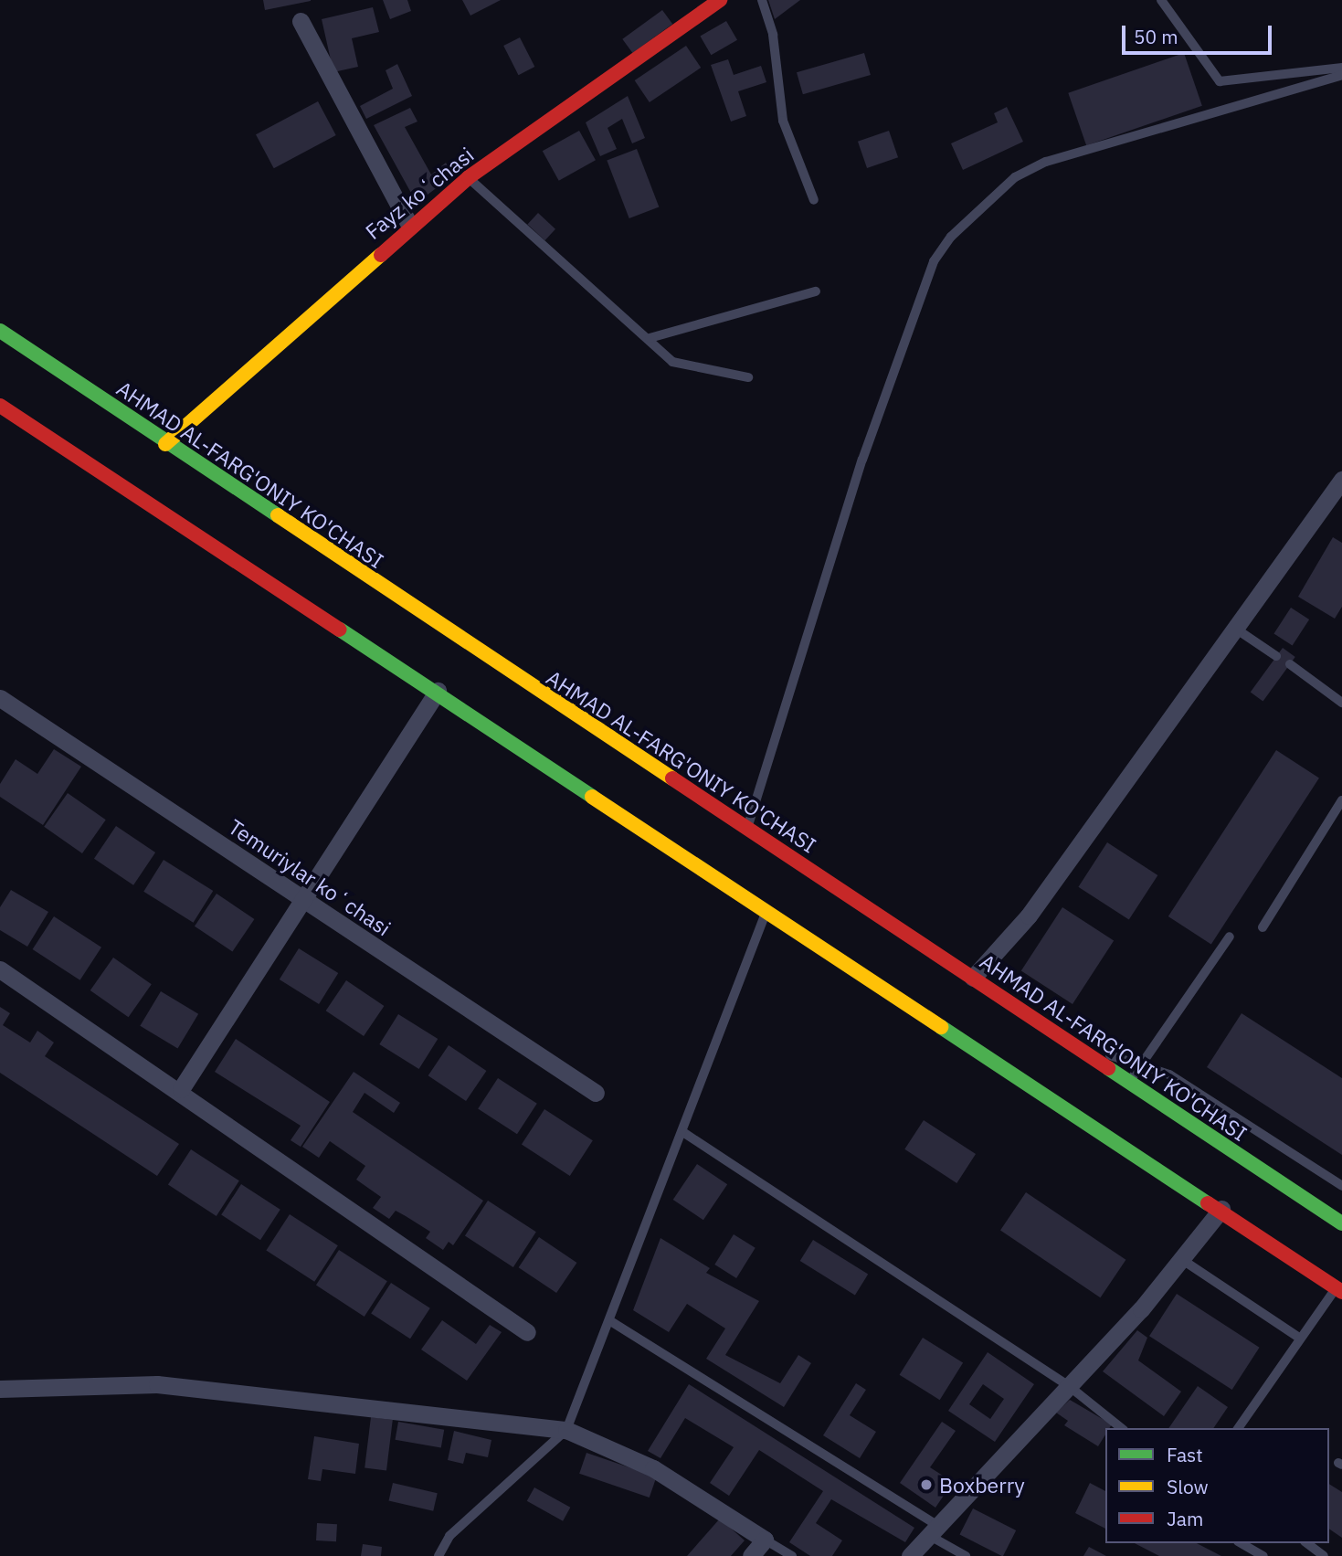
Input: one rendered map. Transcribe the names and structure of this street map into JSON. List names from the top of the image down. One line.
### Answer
{"streets":{"main road":["Fayz koʻchasi","AHMAD AL-FARG'ONIY KO'CHASI"],"street":["Temuriylar koʻchasi"]},"crossings":[["Fayz koʻchasi","AHMAD AL-FARG'ONIY KO'CHASI"]],"places":["Boxberry"],"legend":["Fast","Slow","Jam"],"scale_bar":"50 m"}
